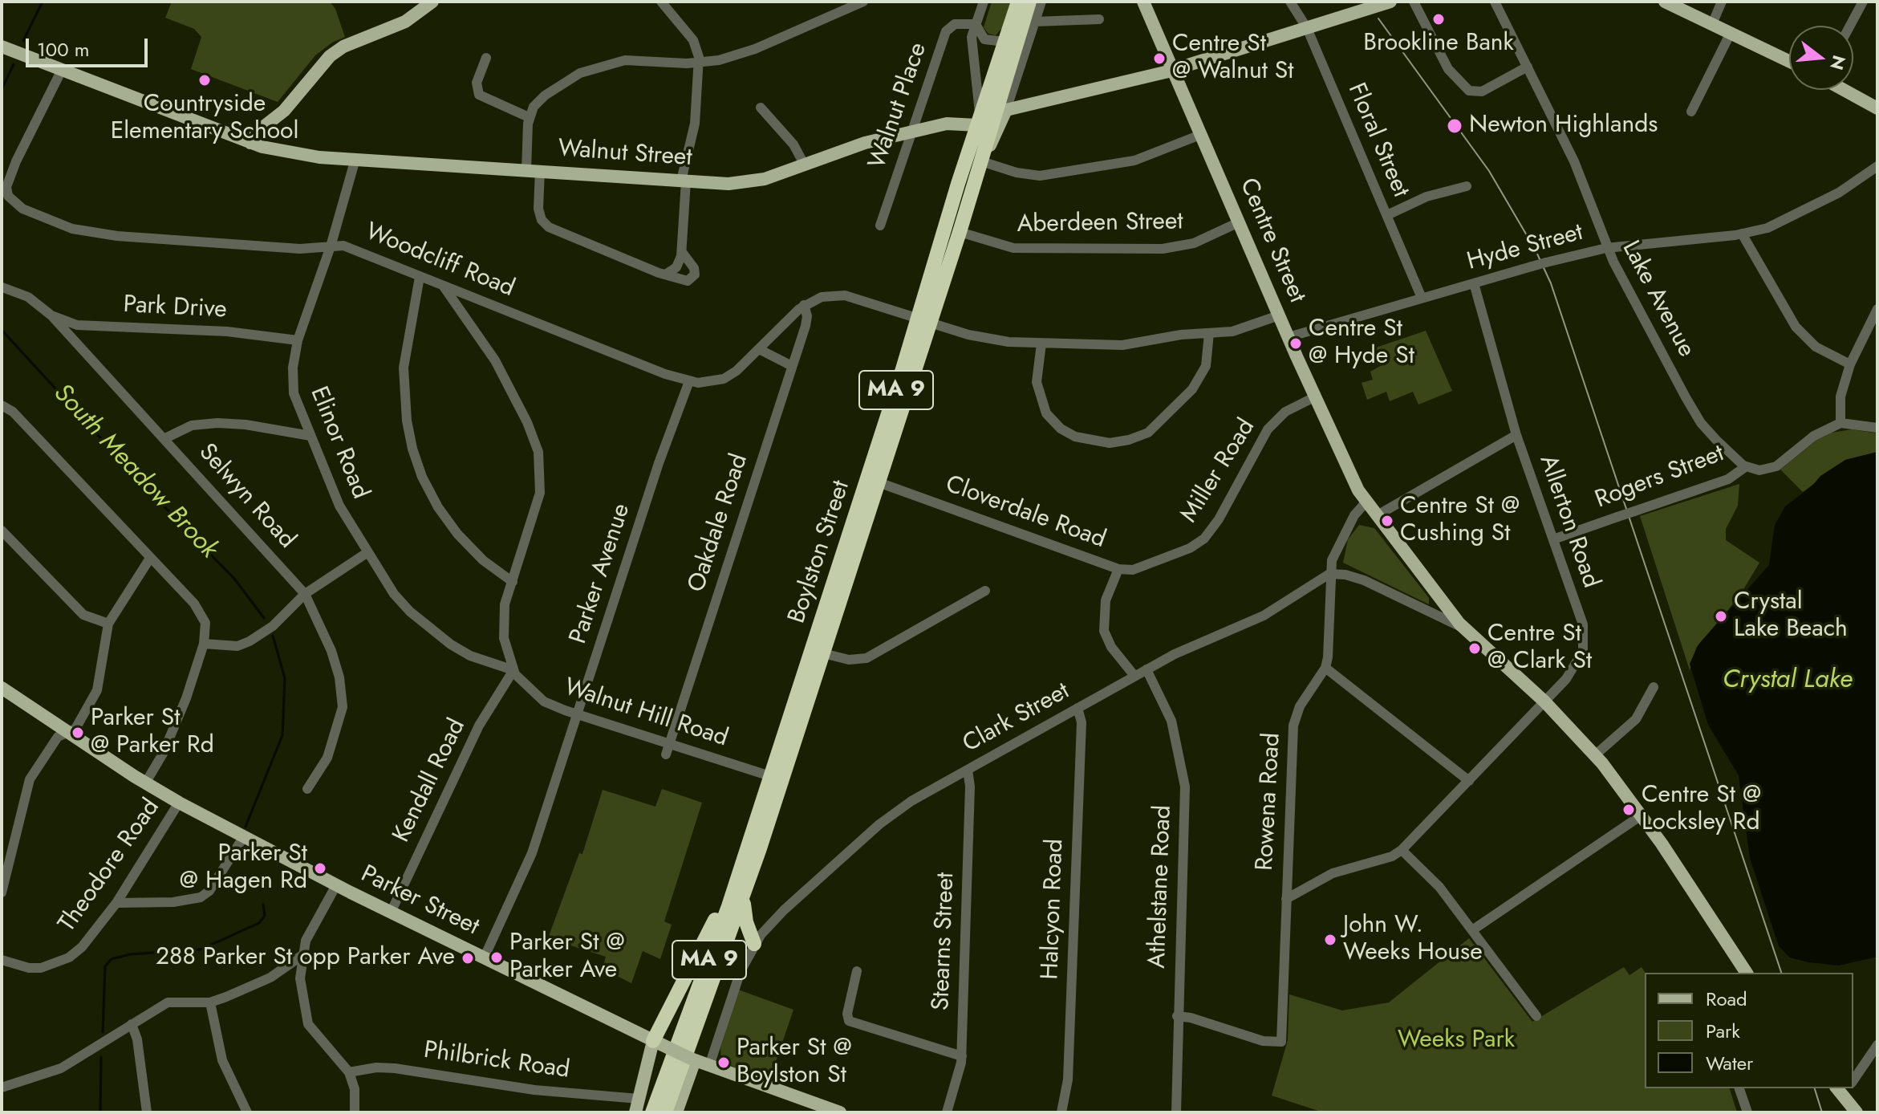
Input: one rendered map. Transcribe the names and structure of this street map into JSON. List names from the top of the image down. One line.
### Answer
{"streets":{"highway":["MA 9","Boylston Street"],"main road":["Walnut Street","Centre Street","Parker Street"],"street":["Walnut Place","Floral Street","Aberdeen Street","Hyde Street","Woodcliff Road","Lake Avenue","Park Drive","Elinor Road","Miller Road","Rogers Street","Selwyn Road","Cloverdale Road","Allerton Road","Oakdale Road","Parker Avenue","Walnut Hill Road","Clark Street","Kendall Road","Rowena Road","Theodore Road","Athelstane Road","Halcyon Road","Stearns Street","Philbrick Road"]},"crossings":[["Walnut Place","Walnut Street"],["Floral Street","Hyde Street"],["Walnut Street","Woodcliff Road"],["Walnut Street","Elinor Road"],["Walnut Street","Boylston Street"],["Aberdeen Street","Centre Street"],["Aberdeen Street","Boylston Street"],["Centre Street","Hyde Street"],["Centre Street","Woodcliff Road"],["Centre Street","Miller Road"],["Centre Street","Allerton Road"],["Hyde Street","Lake Avenue"],["Hyde Street","Allerton Road"],["Woodcliff Road","Elinor Road"],["Woodcliff Road","Oakdale Road"],["Woodcliff Road","Boylston Street"],["Woodcliff Road","Parker Avenue"],["Woodcliff Road","Walnut Hill Road"],["Lake Avenue","Rogers Street"],["Park Drive","Elinor Road"],["Park Drive","Selwyn Road"],["Elinor Road","Walnut Hill Road"],["Elinor Road","Kendall Road"],["Miller Road","Cloverdale Road"],["Rogers Street","Allerton Road"],["Cloverdale Road","Boylston Street"],["Cloverdale Road","Clark Street"],["Allerton Road","Rowena Road"],["Oakdale Road","Walnut Hill Road"],["Boylston Street","Walnut Hill Road"],["Parker Avenue","Walnut Hill Road"],["Parker Avenue","Parker Street"],["Walnut Hill Road","Kendall Road"],["Clark Street","Rowena Road"],["Clark Street","Athelstane Road"],["Clark Street","Halcyon Road"],["Clark Street","Stearns Street"],["Kendall Road","Parker Street"],["Rowena Road","Athelstane Road"],["Theodore Road","Parker Street"]],"water":["South Meadow Brook","Crystal Lake"],"parks":["Weeks Park"],"places":["Brookline Bank","Centre St @ Walnut St","Countryside Elementary School","Newton Highlands","Centre St @ Hyde St","Centre St @ Cushing St","Crystal Lake Beach","Centre St @ Clark St","Parker St @ Parker Rd","Centre St @ Locksley Rd","Parker St @ Hagen Rd","John W. Weeks House","Parker St @ Parker Ave","288 Parker St opp Parker Ave","Parker St @ Boylston St"],"legend":["Road","Park","Water"],"scale_bar":"100 m","north":"right"}
